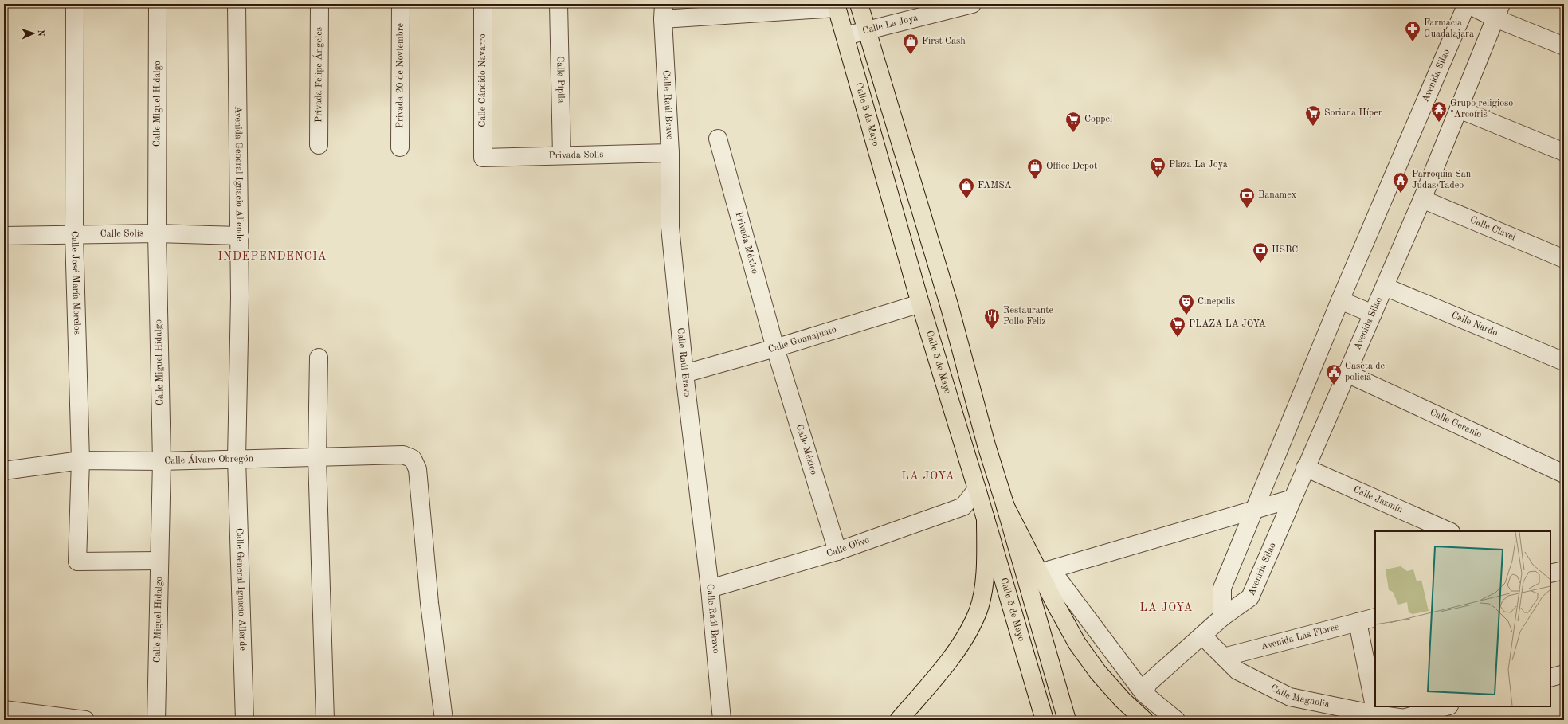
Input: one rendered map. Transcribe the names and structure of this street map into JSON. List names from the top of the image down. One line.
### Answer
{"streets":{"main road":["Calle 5 de Mayo"],"street":["Calle La Joya","Privada Felipe Ángeles","Privada 20 de Noviembre","Avenida Silao","Calle Pípila","Calle Cándido Navarro","Calle Miguel Hidalgo","Calle Raúl Bravo","Privada Solís","Avenida General Ignacio Allende","Calle Clavel","Calle Solís","Privada México","Calle José María Morelos","Calle Nardo","Calle Guanajuato","Calle Geranio","Calle México","Calle Álvaro Obregón","Calle Jazmín","Calle Olivo","Calle General Ignacio Allende","Avenida Las Flores","Calle Magnolia"]},"crossings":[["Calle La Joya","Calle 5 de Mayo"],["Avenida Silao","Calle Clavel"],["Avenida Silao","Calle Nardo"],["Avenida Silao","Calle Geranio"],["Avenida Silao","Calle Jazmín"],["Calle Pípila","Privada Solís"],["Calle Cándido Navarro","Privada Solís"],["Calle Miguel Hidalgo","Calle Solís"],["Calle Miguel Hidalgo","Calle José María Morelos"],["Calle Miguel Hidalgo","Calle Álvaro Obregón"],["Calle Raúl Bravo","Privada Solís"],["Calle Raúl Bravo","Calle Guanajuato"],["Calle Raúl Bravo","Calle Olivo"],["Calle 5 de Mayo","Calle Guanajuato"],["Calle 5 de Mayo","Calle Olivo"],["Avenida General Ignacio Allende","Calle Solís"],["Avenida General Ignacio Allende","Calle Álvaro Obregón"],["Avenida General Ignacio Allende","Calle General Ignacio Allende"],["Calle Solís","Calle José María Morelos"],["Privada México","Calle Guanajuato"],["Privada México","Calle México"],["Calle José María Morelos","Calle Álvaro Obregón"],["Calle Guanajuato","Calle México"],["Calle México","Calle Olivo"],["Calle Álvaro Obregón","Calle General Ignacio Allende"],["Avenida Las Flores","Calle Magnolia"]],"districts":["INDEPENDENCIA","LA JOYA","LA JOYA"],"places":{"pharmacy":["Farmacia Guadalajara"],"shop":["First Cash","Office Depot","FAMSA"],"temple":["Grupo religioso \"Arcoíris\"","Parroquia San Judas Tadeo"],"supermarket":["Soriana Híper","Coppel","Plaza La Joya","PLAZA LA JOYA"],"bank":["Banamex","HSBC"],"theatre":["Cinepolis"],"restaurant":["Restaurante Pollo Feliz"],"public building":["Caseta de policía"]},"north":"right"}
